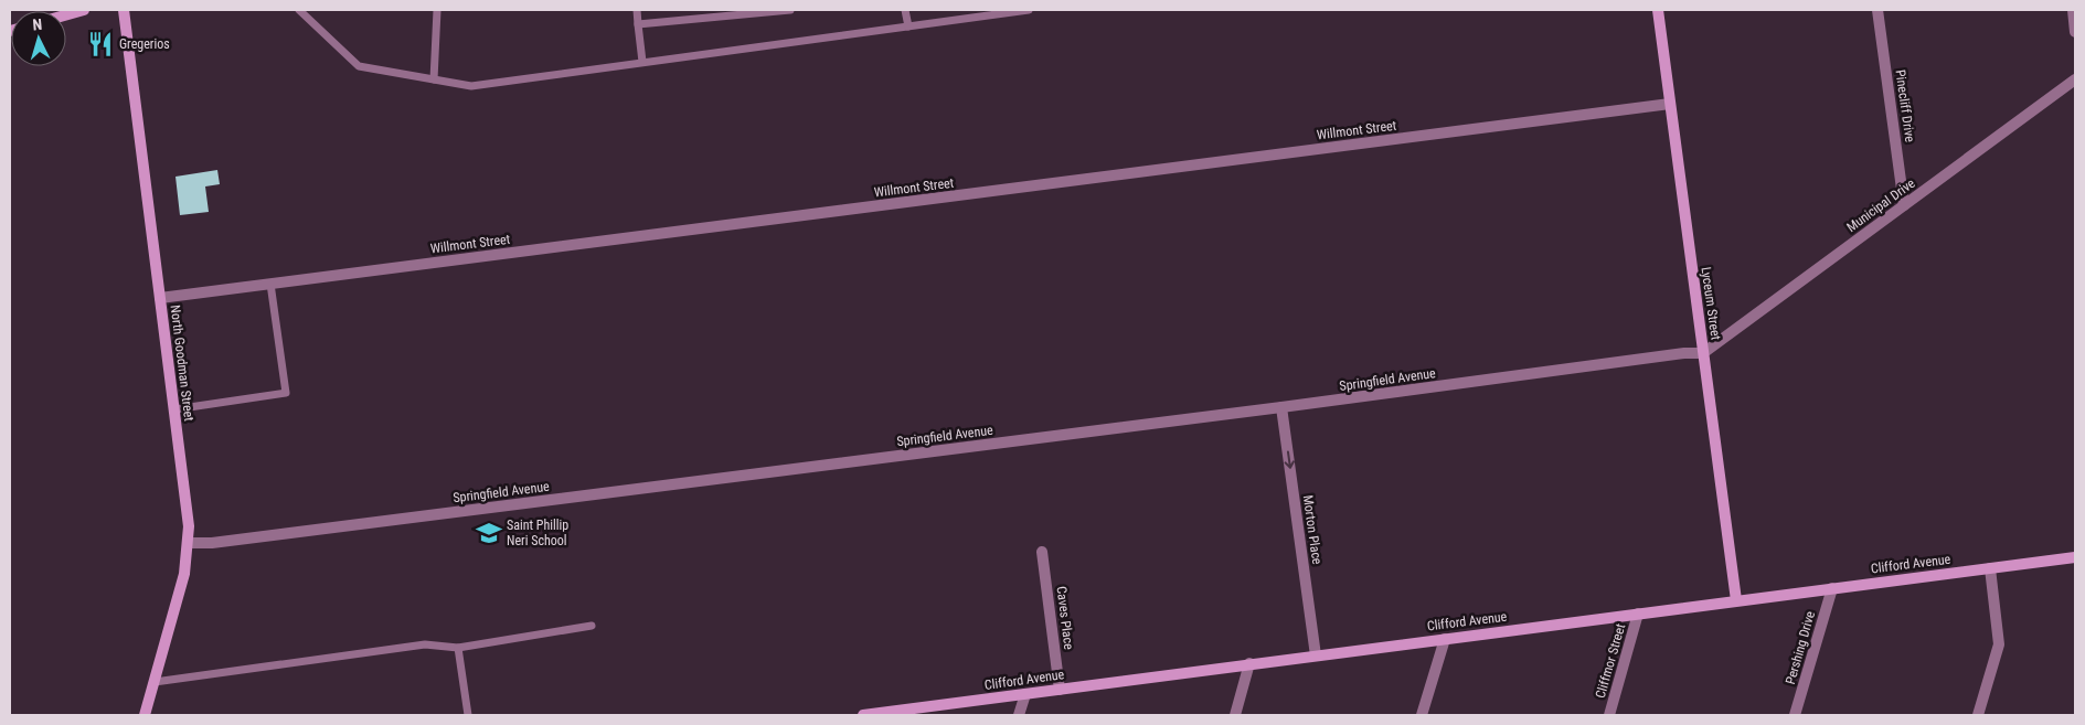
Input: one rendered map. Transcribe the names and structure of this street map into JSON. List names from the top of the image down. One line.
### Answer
{"streets":{"main road":["Lyceum Street","North Goodman Street","Clifford Avenue"],"street":["Pinecliff Drive","Willmont Street","Municipal Drive","Springfield Avenue","Morton Place","Caves Place","Pershing Drive","Cliffmor Street"]},"crossings":[["Pinecliff Drive","Municipal Drive"],["Willmont Street","Lyceum Street"],["Willmont Street","North Goodman Street"],["Municipal Drive","Lyceum Street"],["Municipal Drive","Springfield Avenue"],["Lyceum Street","Springfield Avenue"],["Lyceum Street","Clifford Avenue"],["North Goodman Street","Springfield Avenue"],["Springfield Avenue","Morton Place"],["Morton Place","Clifford Avenue"],["Clifford Avenue","Caves Place"],["Clifford Avenue","Pershing Drive"],["Clifford Avenue","Cliffmor Street"]],"one_way":["Morton Place"],"places":{"restaurant":["Gregerios"],"school or university":["Saint Phillip Neri School"]},"north":"top"}
